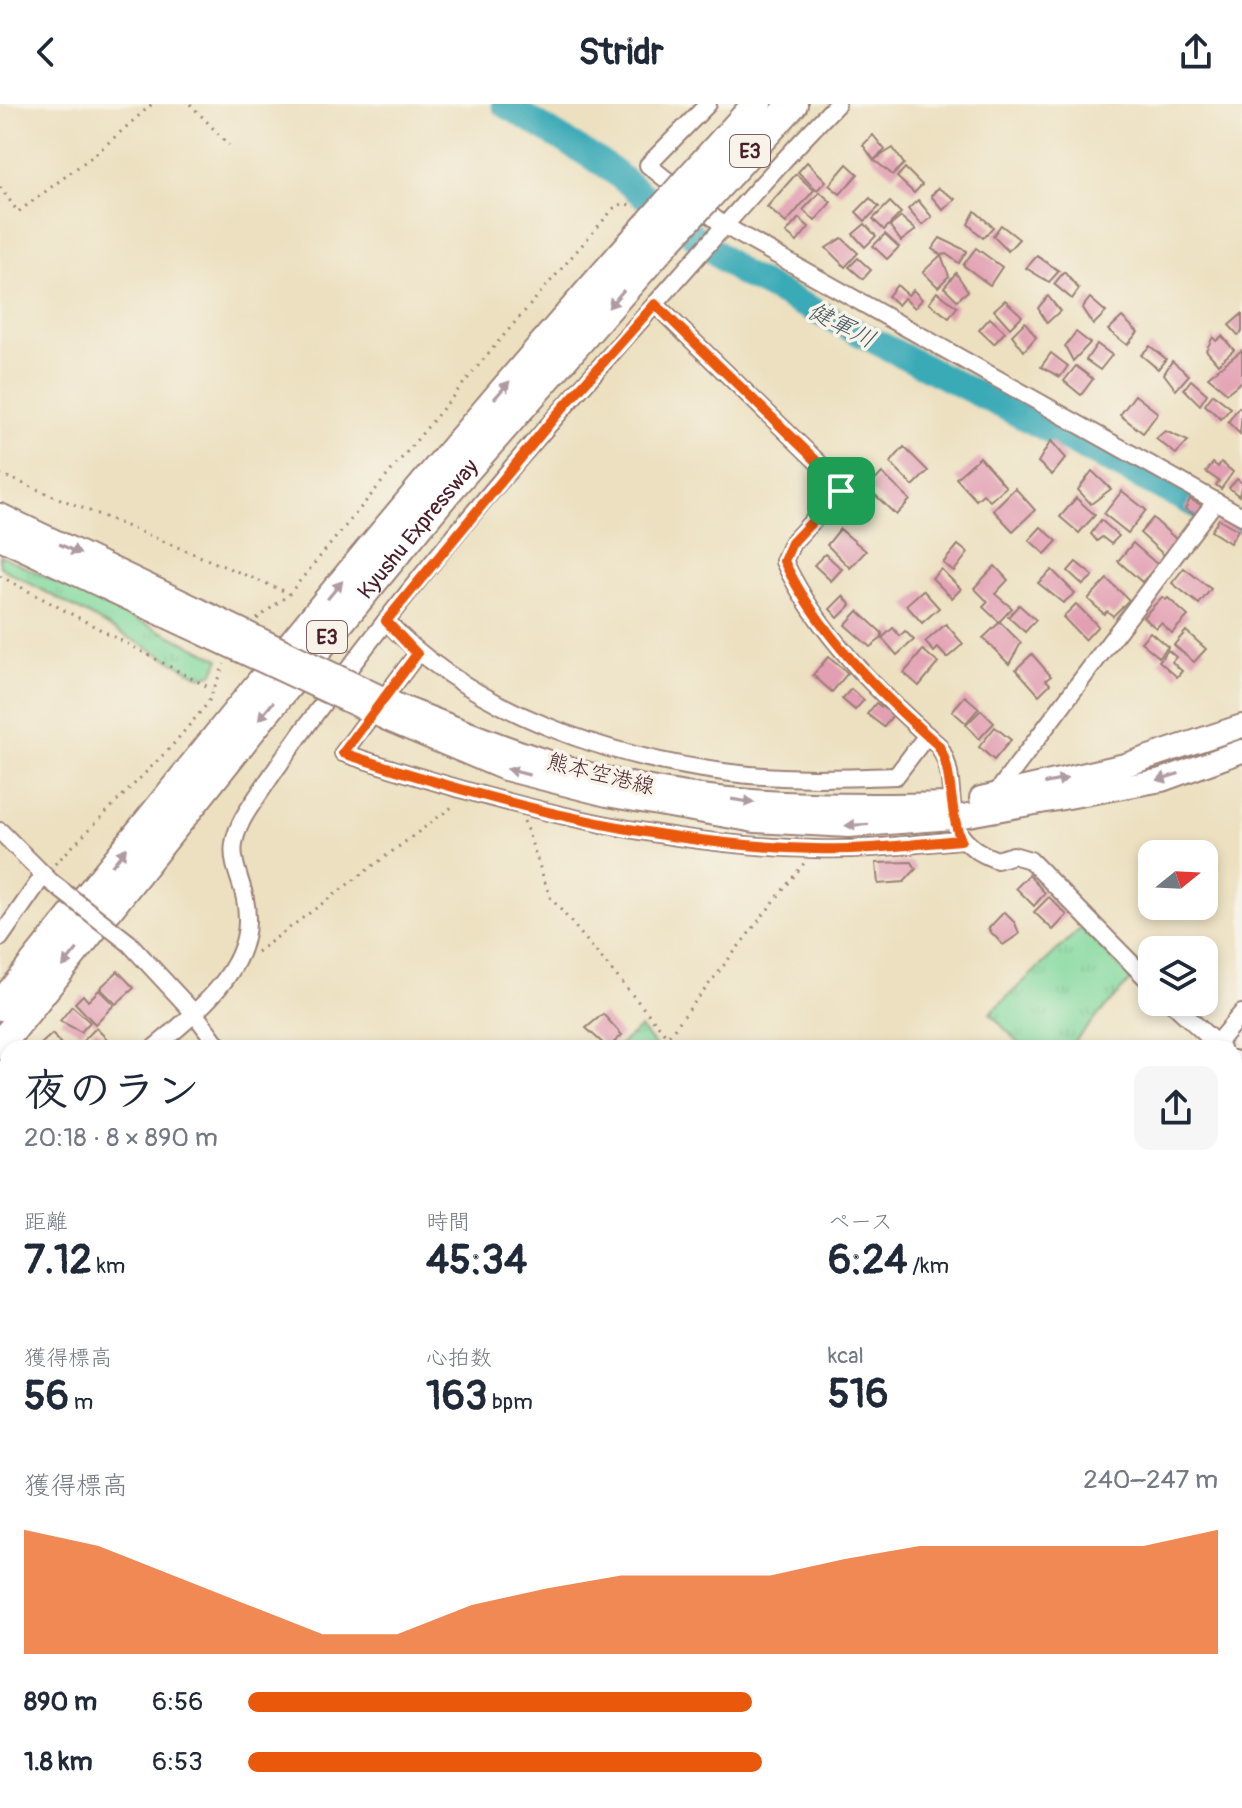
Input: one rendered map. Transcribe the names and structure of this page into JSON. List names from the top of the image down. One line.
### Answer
{"streets":{"highway":["E3","Kyushu Expressway"],"main road":["熊本空港線"]},"water":["健軍川"],"north":"right","page":{"header":"Stridr","heading":["夜のラン","20:18 · 8 × 890 m"],"stats":[["距離","7.12 km"],["時間","45:34"],["ペース","6:24 /km"],["獲得標高","56 m"],["心拍数","163 bpm"],["kcal","516"]],"chart":["獲得標高","240–247 m"],"list":[{"name":"890 m","note":"6:56"},{"name":"1.8 km","note":"6:53"}]}}
